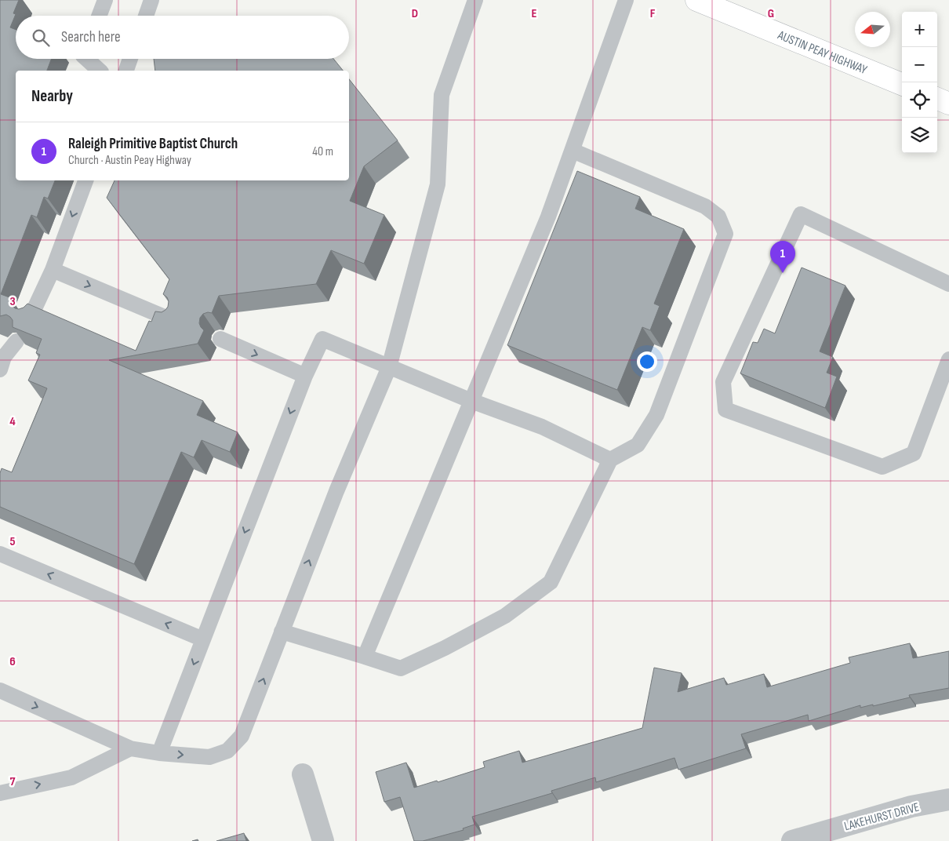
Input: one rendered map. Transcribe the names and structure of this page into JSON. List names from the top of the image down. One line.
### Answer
{"streets":{"main road":["AUSTIN PEAY HIGHWAY"],"street":["LAKEHURST DRIVE"]},"north":"left","page":{"map_buttons":["+","−"],"search":"Search here","heading":"Nearby","list":[{"mark":"1","name":"Raleigh Primitive Baptist Church","note":"Church · Austin Peay Highway","value":"40 m"}],"pins":"1"},"grid":{"columns":["D","E","F","G"],"rows":["3","4","5","6","7"]}}
